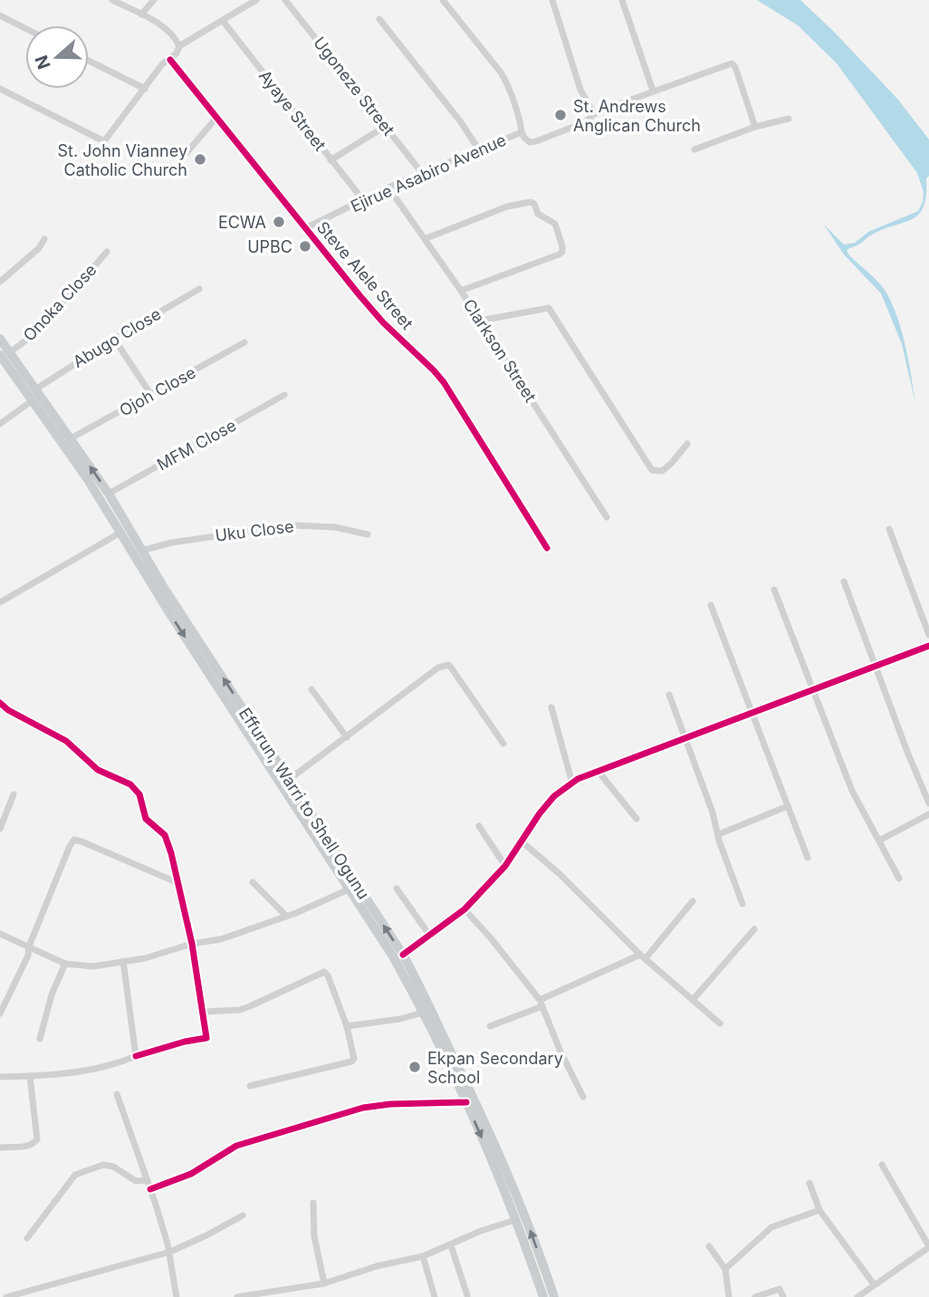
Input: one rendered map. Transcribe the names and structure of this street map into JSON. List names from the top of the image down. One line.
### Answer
{"streets":{"main road":["Effurun, Warri to Shell Ogunu"],"street":["Ugoneze Street","Ayaye Street","Ejirue Asabiro Avenue","Steve Alele Street","Onoka Close","Abugo Close","Clarkson Street","Ojoh Close","MFM Close","Uku Close"]},"crossings":[["Ugoneze Street","Ejirue Asabiro Avenue"],["Ayaye Street","Ejirue Asabiro Avenue"],["Ejirue Asabiro Avenue","Steve Alele Street"],["Ejirue Asabiro Avenue","Clarkson Street"],["Onoka Close","Effurun, Warri to Shell Ogunu"],["Abugo Close","Effurun, Warri to Shell Ogunu"],["Ojoh Close","Effurun, Warri to Shell Ogunu"],["MFM Close","Effurun, Warri to Shell Ogunu"],["Uku Close","Effurun, Warri to Shell Ogunu"]],"places":["St. Andrews Anglican Church","St. John Vianney Catholic Church","ECWA","UPBC","Ekpan Secondary School"],"north":"left"}
